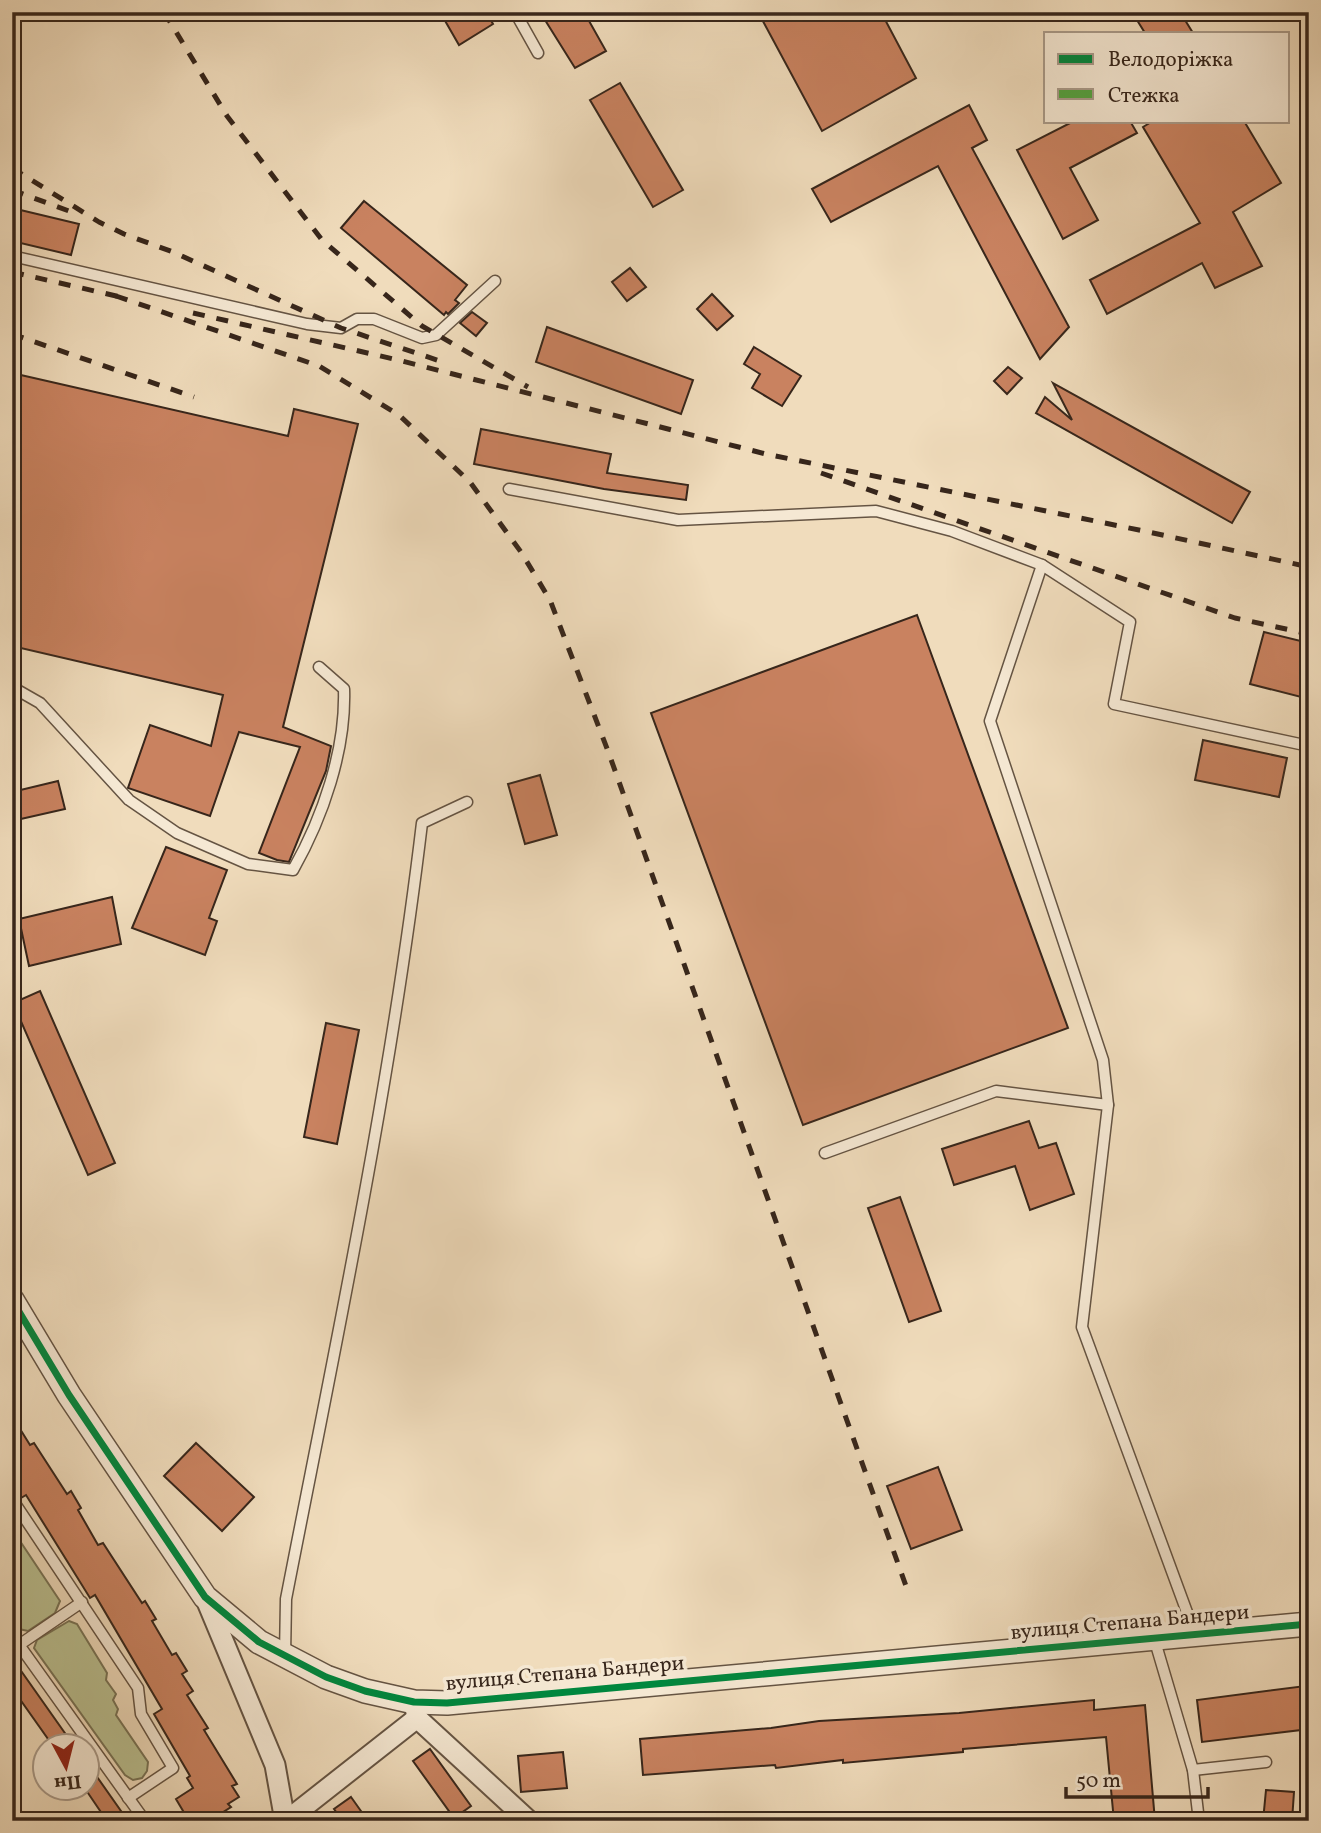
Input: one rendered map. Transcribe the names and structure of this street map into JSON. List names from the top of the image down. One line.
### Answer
{"streets":{"street":["вулиця Степана Бандери"]},"legend":["Велодоріжка","Стежка"],"scale_bar":"50 m","north":"bottom"}
